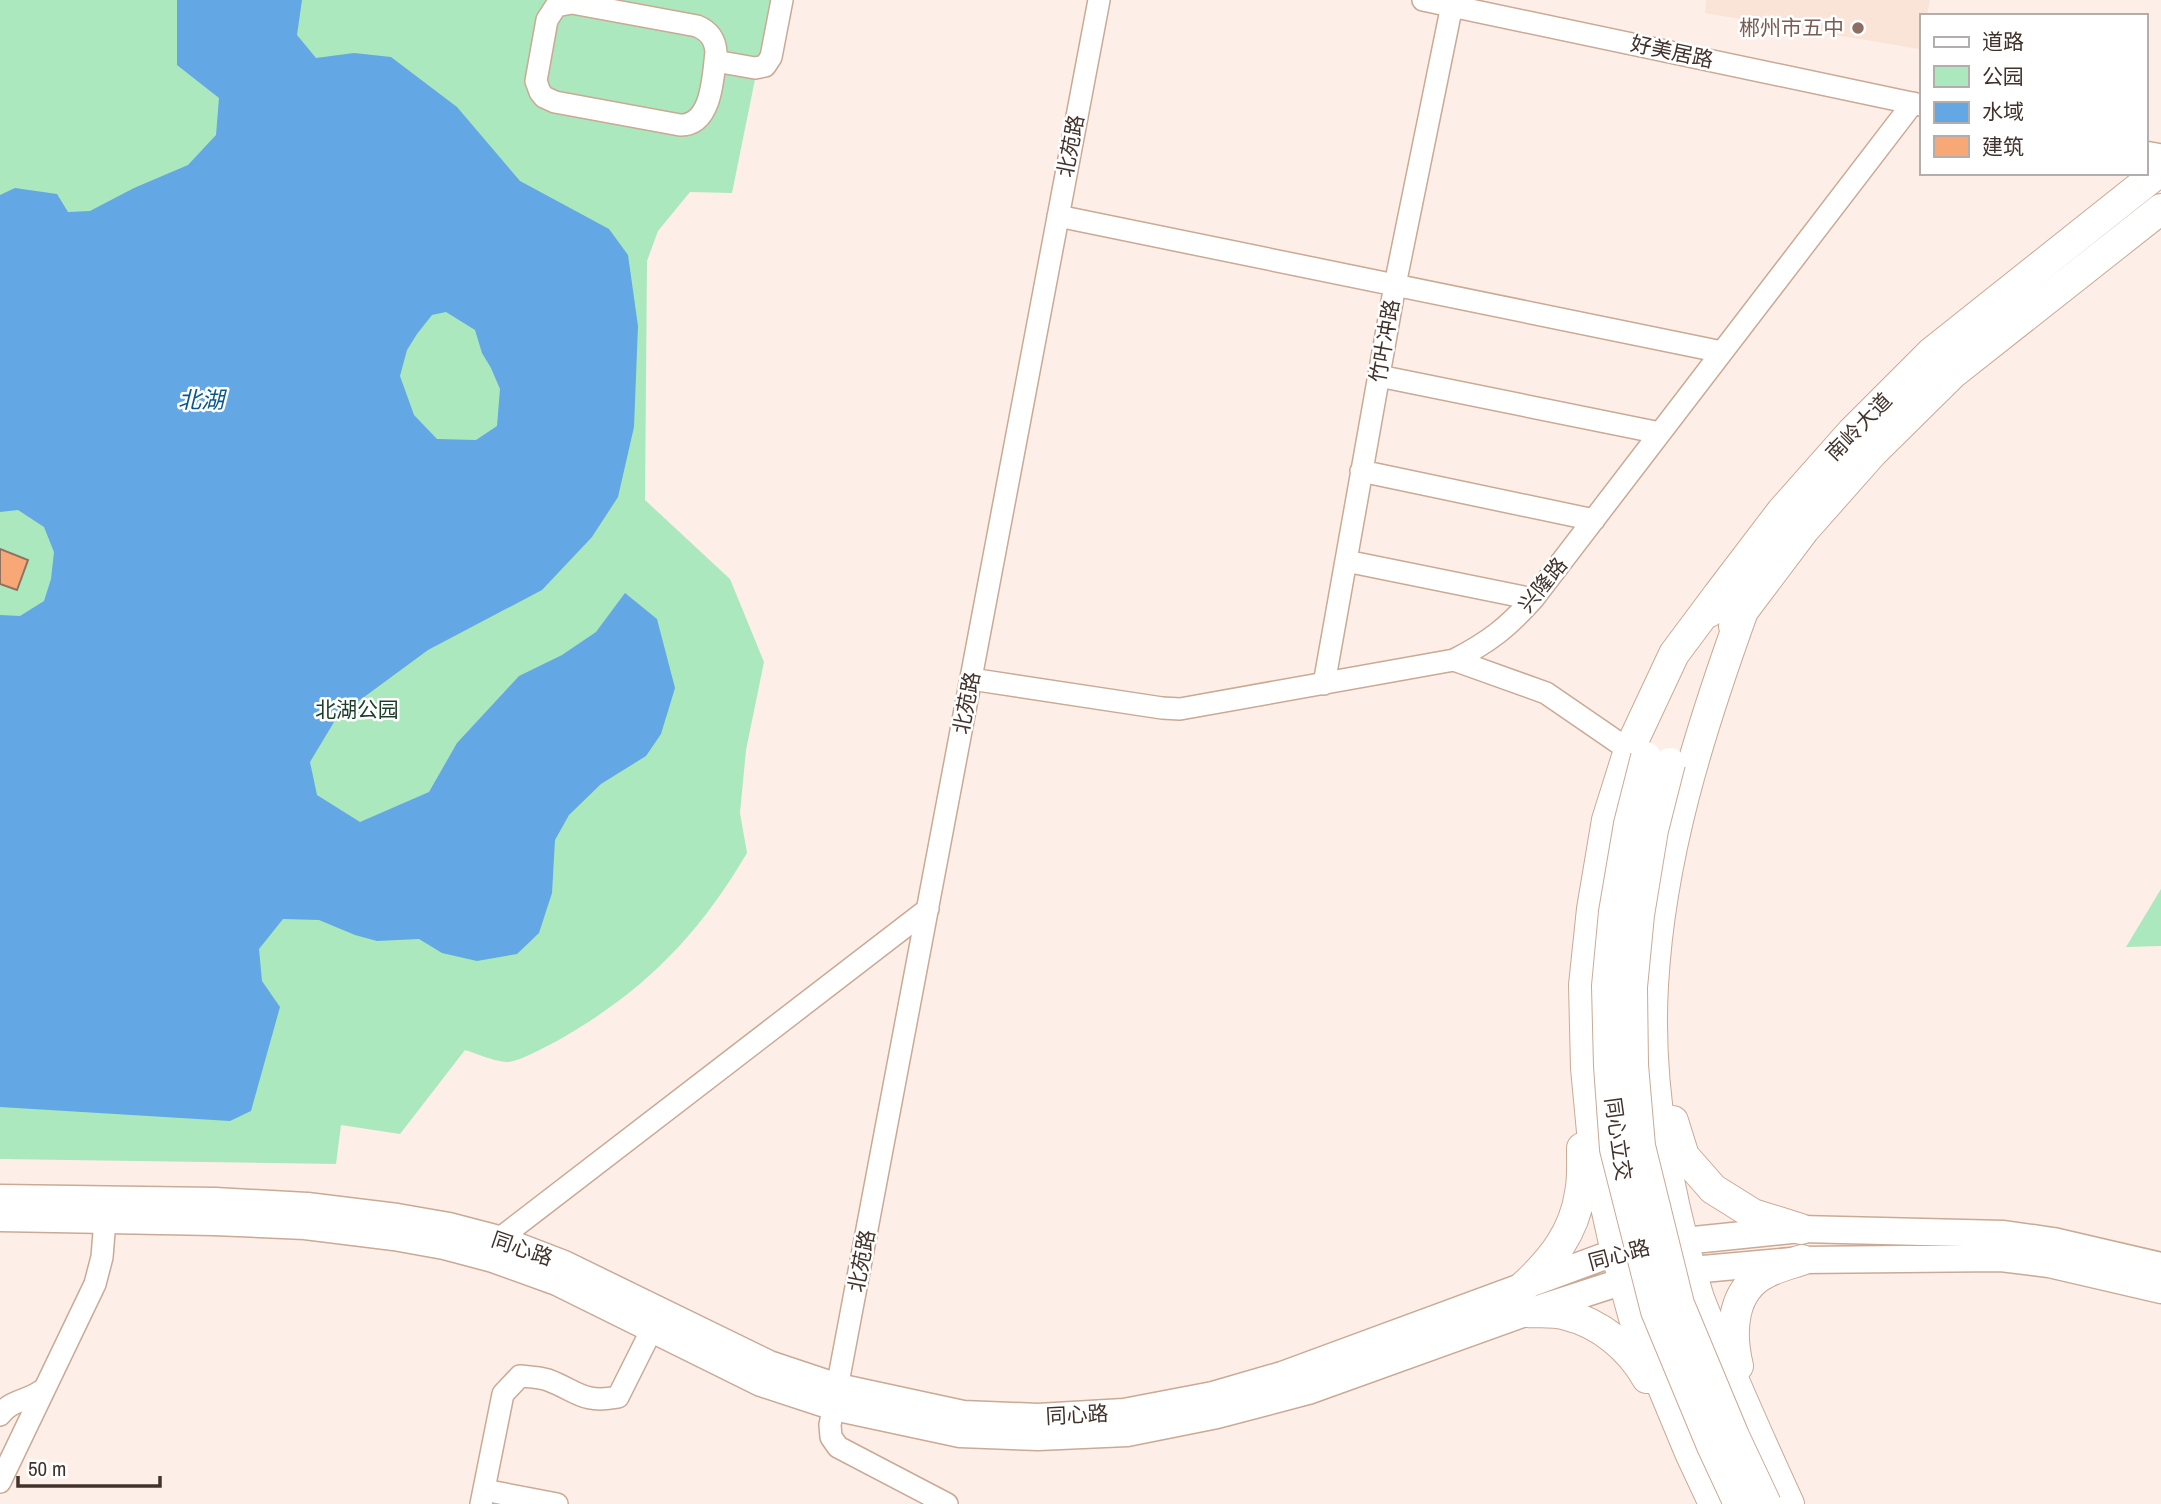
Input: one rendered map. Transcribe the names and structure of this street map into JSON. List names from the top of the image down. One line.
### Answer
{"streets":{"highway":["南岭大道","同心立交"],"main road":["同心路"],"street":["好美居路","北苑路","竹叶冲路","兴隆路"]},"crossings":[["好美居路","竹叶冲路"],["好美居路","兴隆路"],["北苑路","兴隆路"],["北苑路","同心路"],["竹叶冲路","兴隆路"],["南岭大道","同心立交"]],"water":["北湖"],"parks":["北湖公园"],"places":["郴州市五中"],"legend":["道路","公园","水域","建筑"],"scale_bar":"50 m"}
